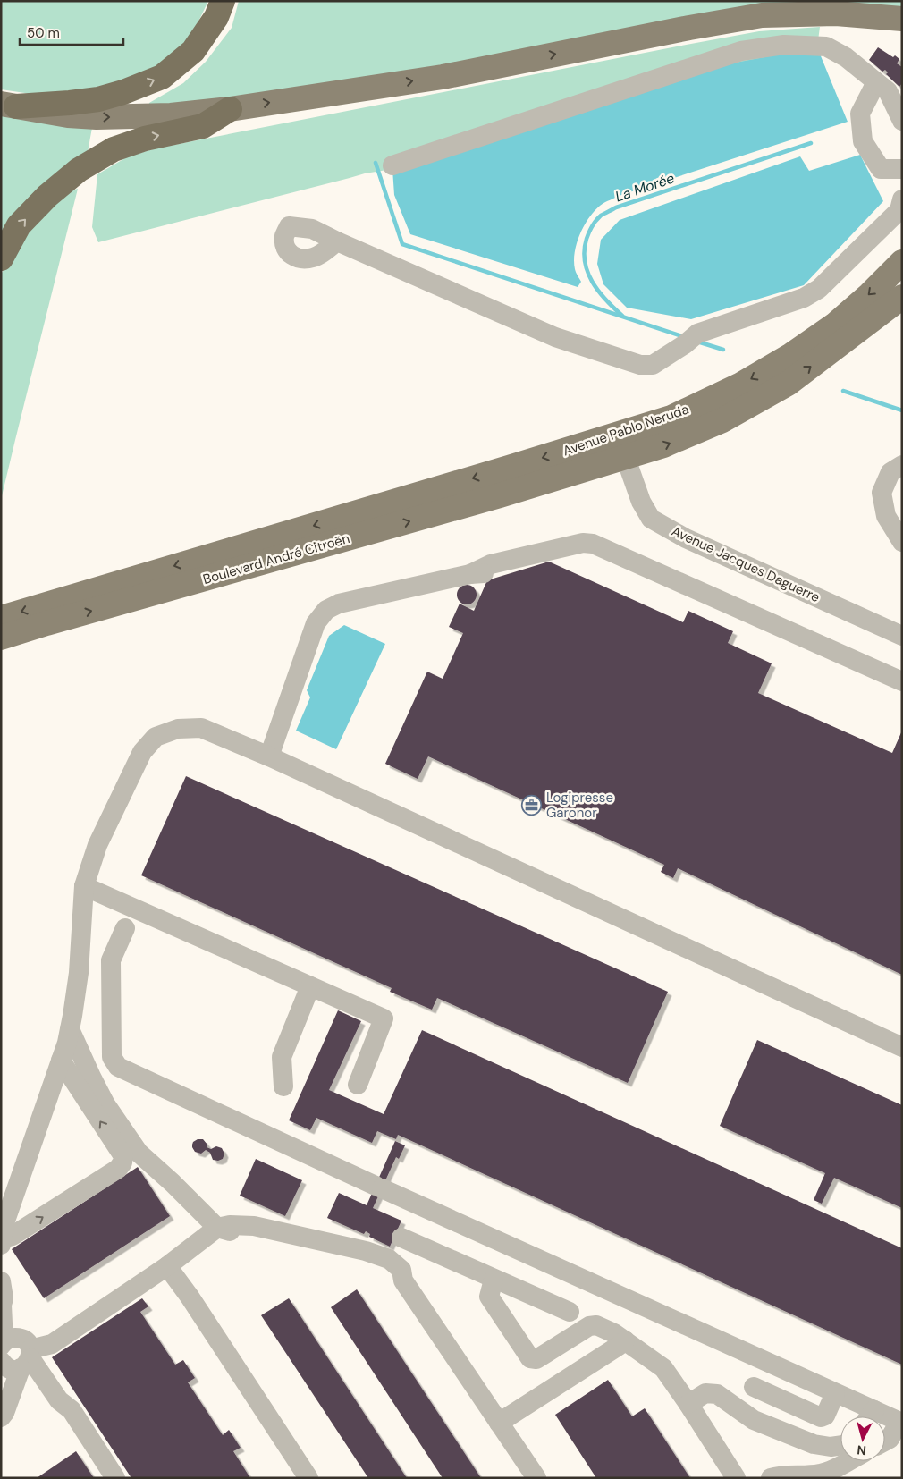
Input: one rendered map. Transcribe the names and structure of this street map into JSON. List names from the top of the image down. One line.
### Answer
{"streets":{"main road":["Avenue Pablo Neruda","Boulevard André Citroën"],"street":["Avenue Jacques Daguerre"]},"crossings":[["Avenue Pablo Neruda","Boulevard André Citroën"],["Avenue Pablo Neruda","Avenue Jacques Daguerre"]],"water":["La Morée"],"places":{"office":["Logipresse Garonor"]},"scale_bar":"50 m","north":"bottom"}
